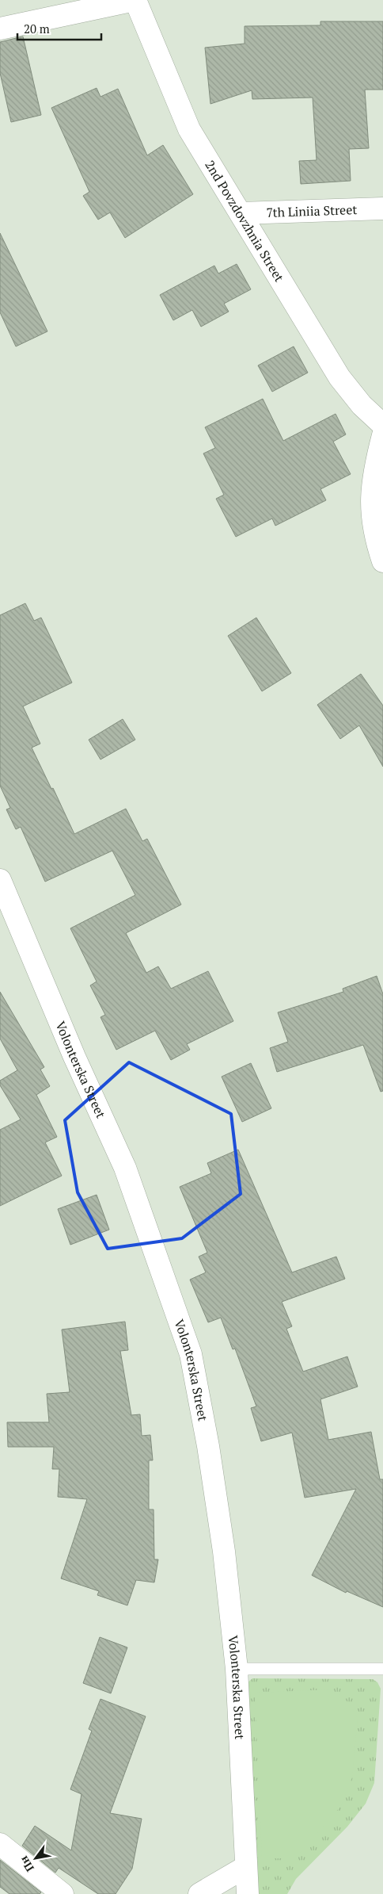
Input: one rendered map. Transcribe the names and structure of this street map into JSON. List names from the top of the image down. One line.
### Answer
{"streets":{"street":["7th Liniia Street","2nd Povzdovzhnia Street","Volonterska Street"]},"crossings":[["7th Liniia Street","2nd Povzdovzhnia Street"]],"scale_bar":"20 m","north":"bottom left"}
